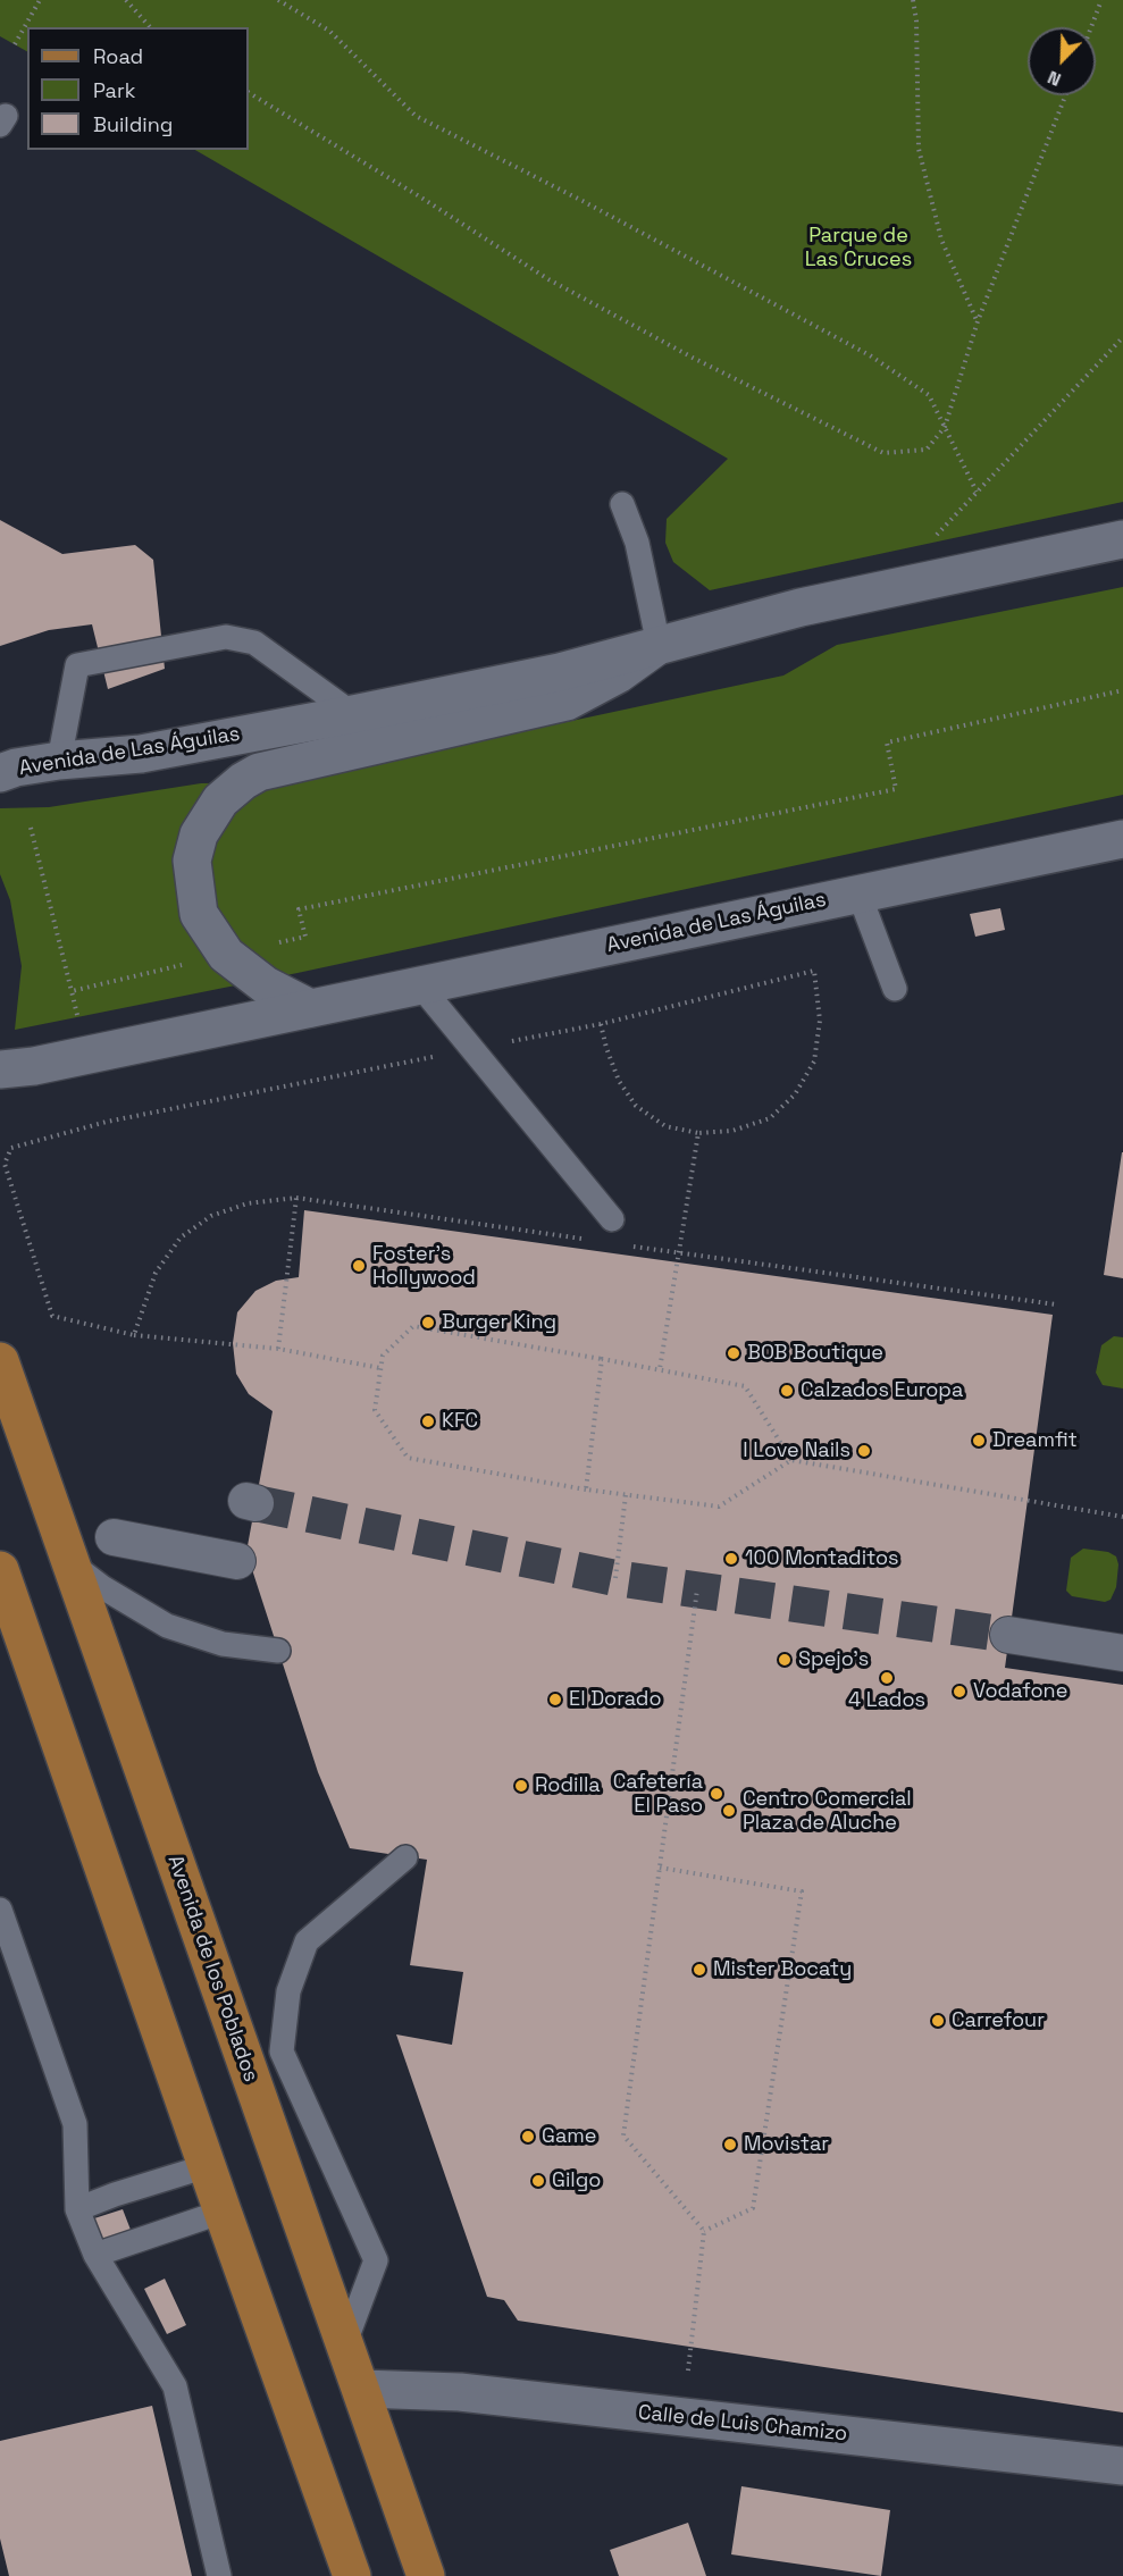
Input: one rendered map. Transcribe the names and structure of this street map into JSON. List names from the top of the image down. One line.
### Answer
{"streets":{"main road":["Avenida de los Poblados"],"street":["Avenida de Las Águilas","Calle de Luis Chamizo"]},"crossings":[["Avenida de los Poblados","Calle de Luis Chamizo"]],"parks":["Parque de Las Cruces"],"places":["Foster's Hollywood","Burger King","BOB Boutique","Calzados Europa","KFC","Dreamfit","I Love Nails","100 Montaditos","Spejo's","4 Lados","Vodafone","El Dorado","Rodilla","Cafetería El Paso","Centro Comercial Plaza de Aluche","Mister Bocaty","Carrefour","Game","Movistar","Gilgo"],"legend":["Road","Park","Building"],"north":"bottom left"}
